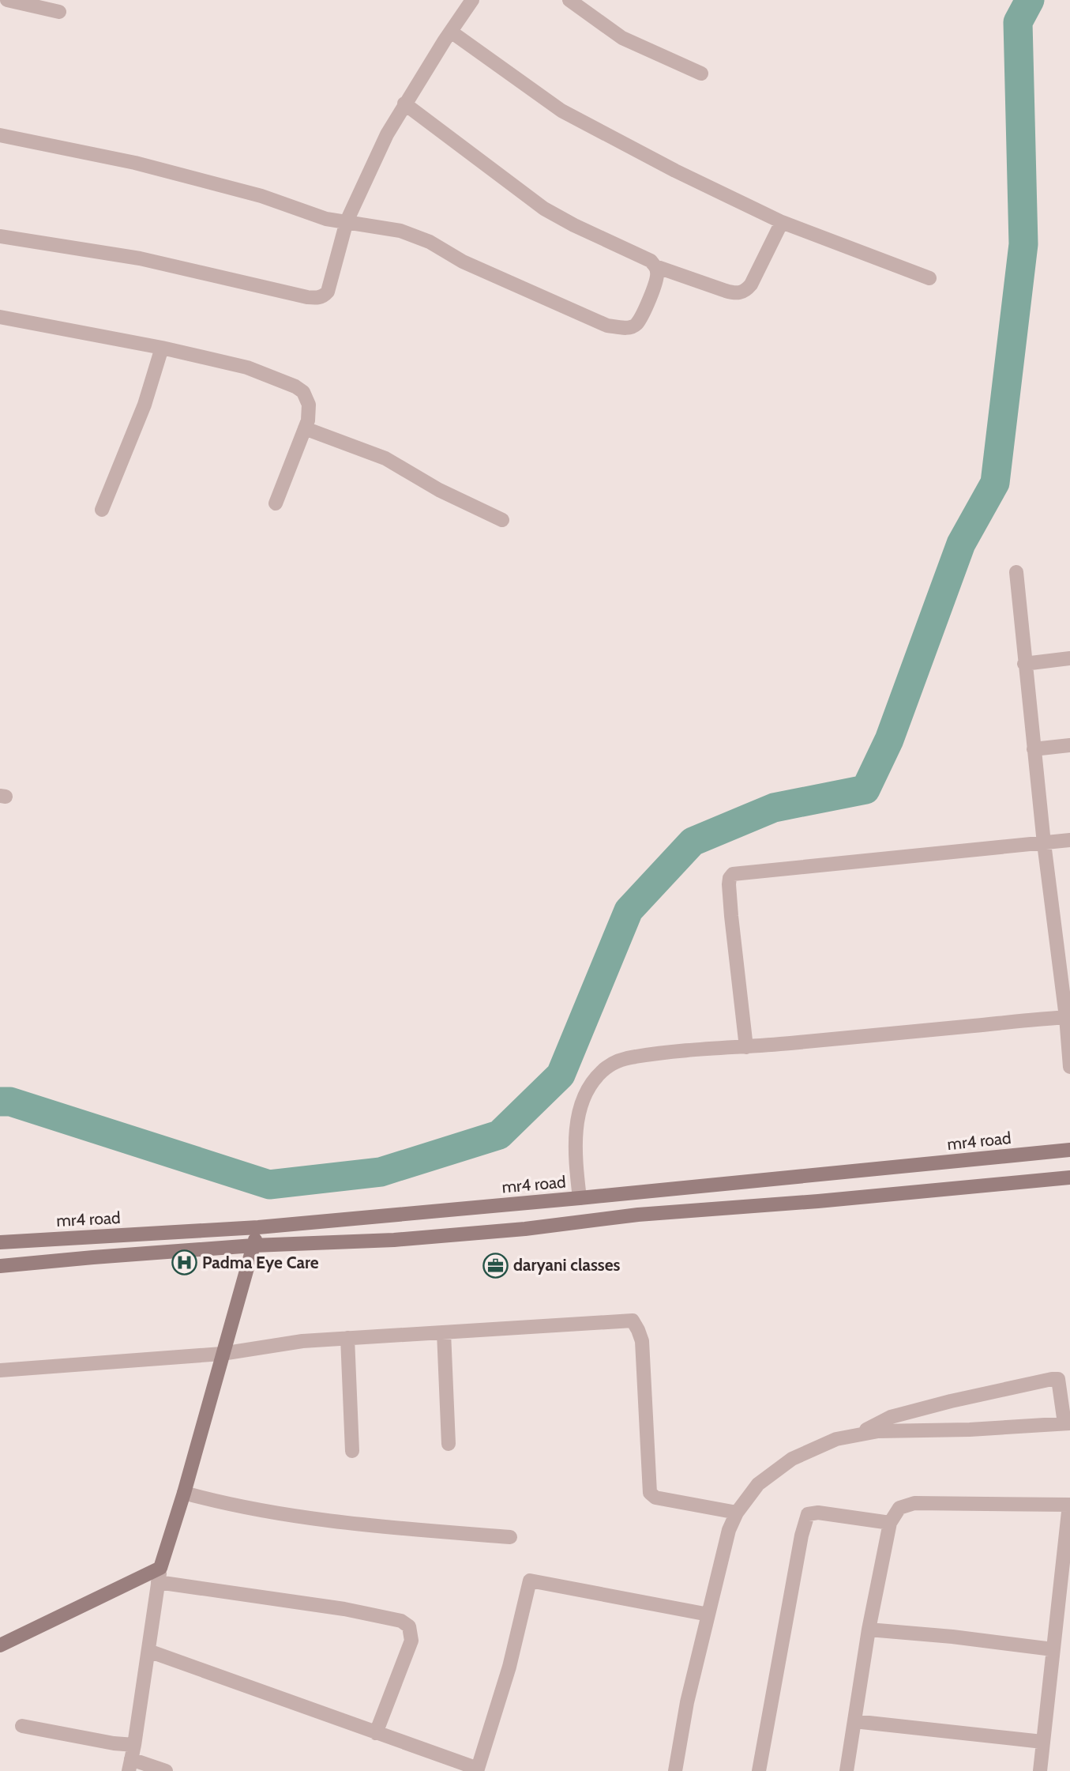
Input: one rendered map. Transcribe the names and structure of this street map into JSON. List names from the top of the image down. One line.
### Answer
{"streets":{"street":["mr4 road"]},"places":{"hospital":["Padma Eye Care"],"office":["daryani classes"]}}
